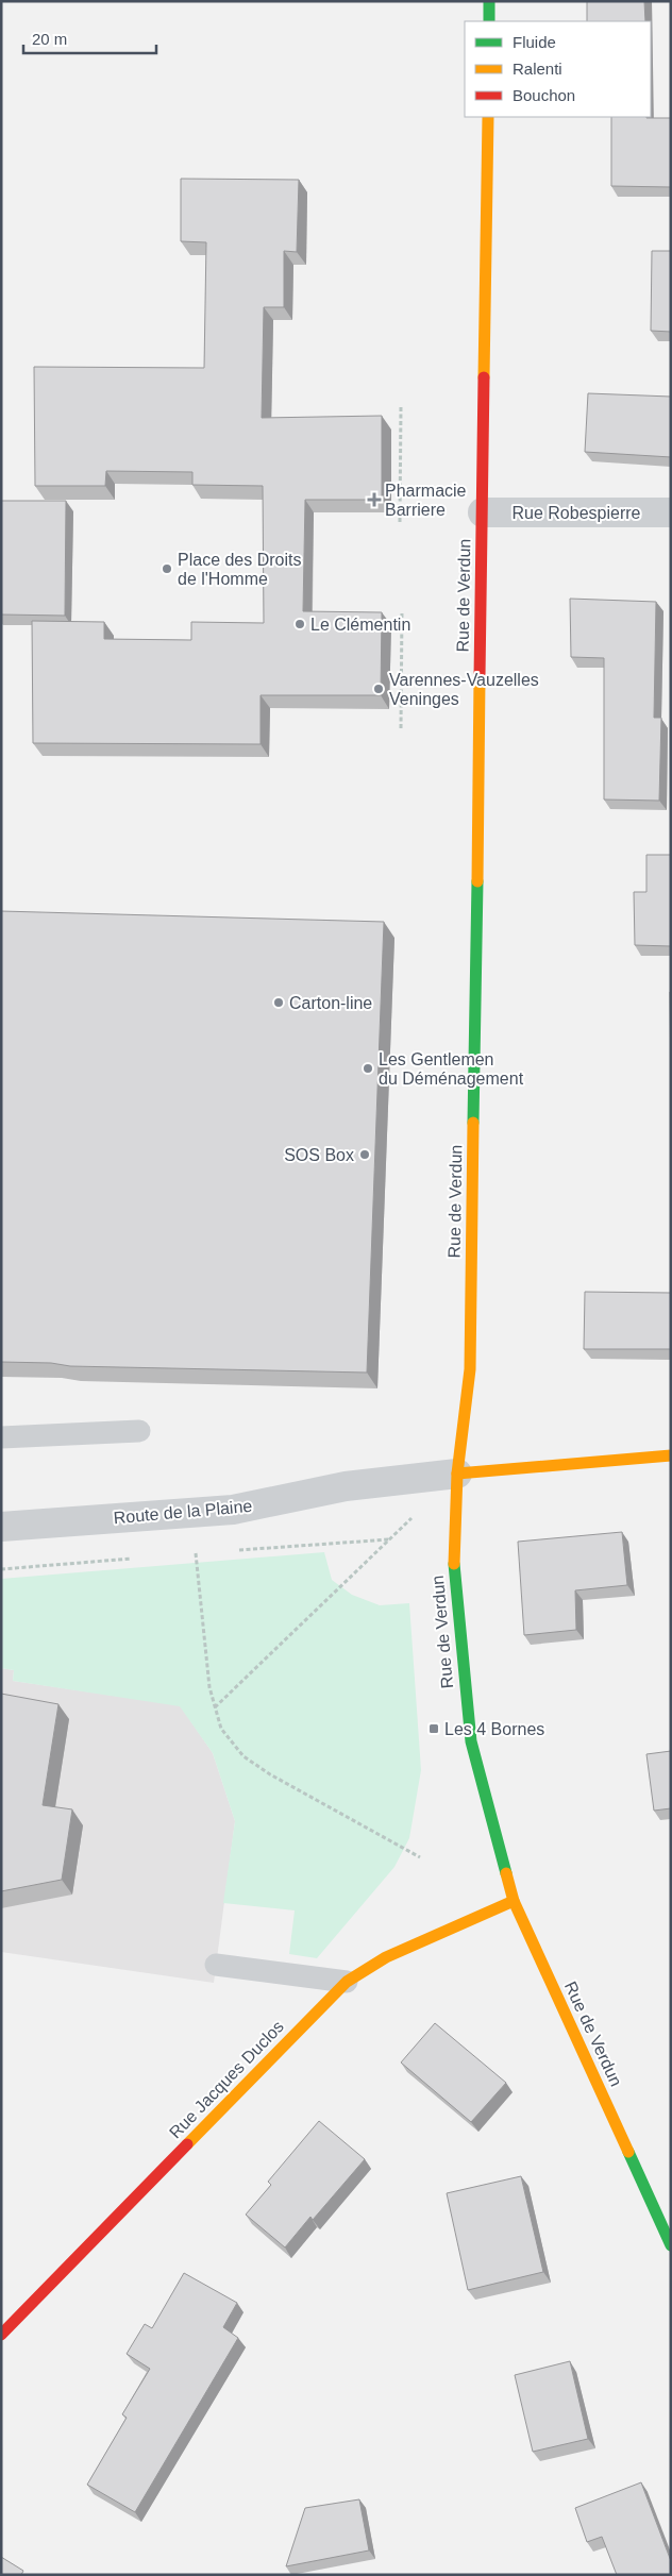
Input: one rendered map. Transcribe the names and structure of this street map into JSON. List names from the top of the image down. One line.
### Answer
{"streets":{"street":["Rue Robespierre","Rue de Verdun","Route de la Plaine","Rue Jacques Duclos"]},"crossings":[["Rue Robespierre","Rue de Verdun"],["Rue de Verdun","Route de la Plaine"],["Rue de Verdun","Rue Jacques Duclos"]],"places":{"health":["Pharmacie Barriere"],"other":["Place des Droits de l'Homme","Le Clémentin","Varennes-Vauzelles Veninges","Carton-line","Les Gentlemen du Déménagement","SOS Box"],"transit":["Les 4 Bornes"]},"legend":["Fluide","Ralenti","Bouchon"],"scale_bar":"20 m"}
